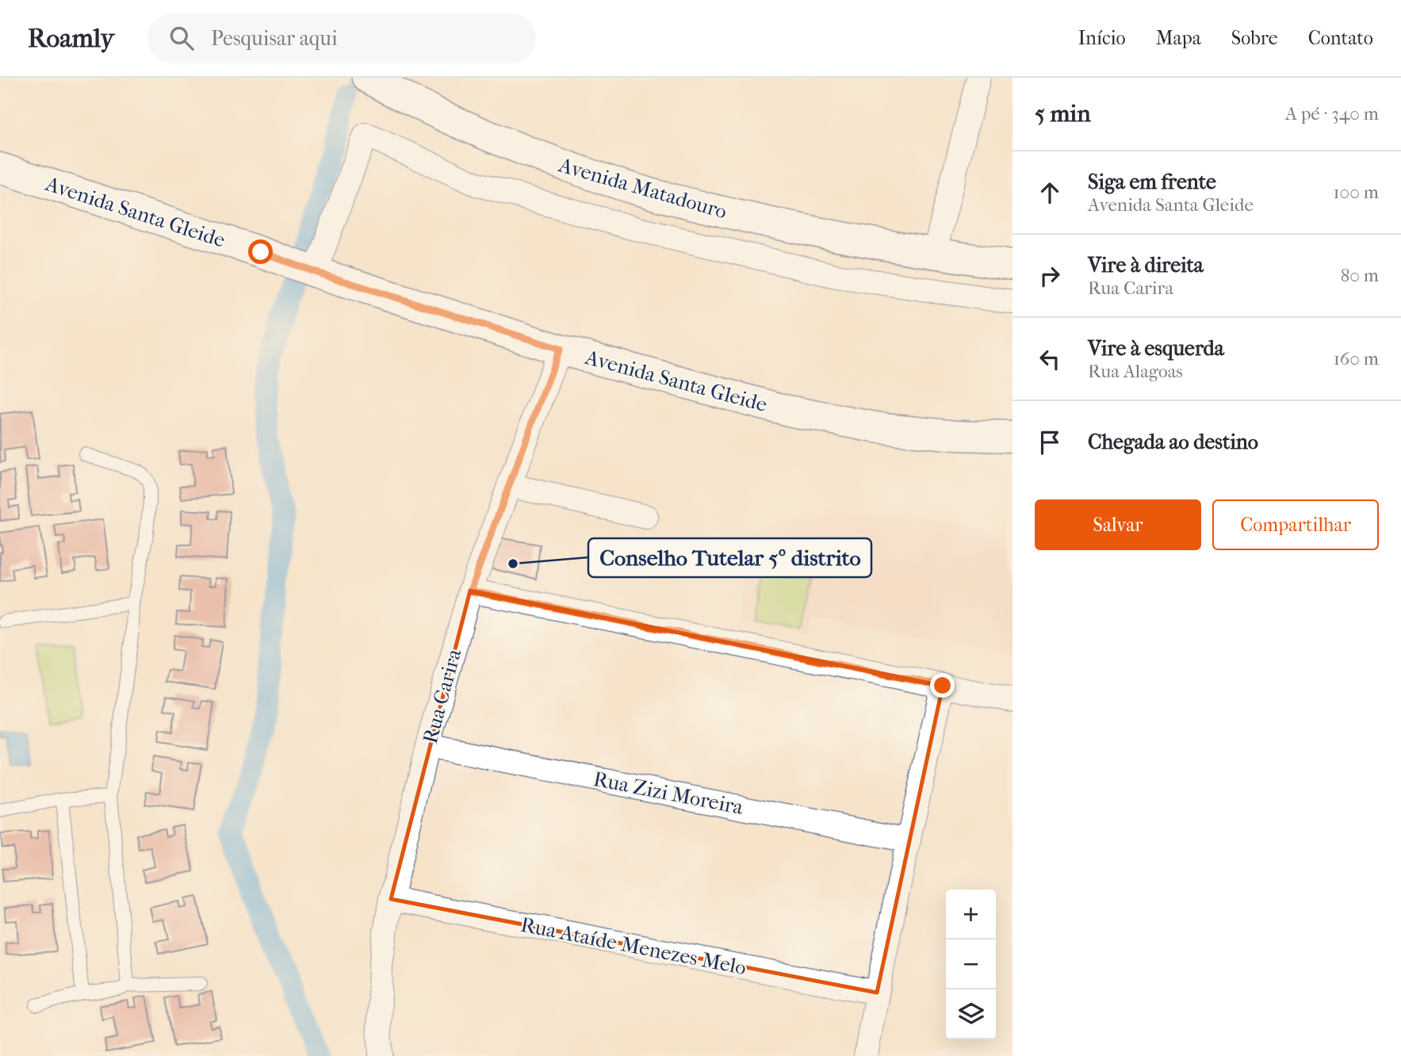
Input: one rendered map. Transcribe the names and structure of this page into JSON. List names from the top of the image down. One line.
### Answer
{"streets":{"main road":["Avenida Matadouro","Avenida Santa Gleide"],"street":["Rua Carira","Rua Zizi Moreira","Rua Ataíde Menezes Melo"]},"crossings":[["Avenida Santa Gleide","Rua Carira"],["Rua Carira","Rua Zizi Moreira"],["Rua Carira","Rua Ataíde Menezes Melo"]],"places":["Conselho Tutelar 5º distrito"],"page":{"header":"Roamly","search":"Pesquisar aqui","nav":["Início","Mapa","Sobre","Contato"],"heading":["5 min","A pé · 340 m"],"list":[["Siga em frente","Avenida Santa Gleide","100 m"],["Vire à direita","Rua Carira","80 m"],["Vire à esquerda","Rua Alagoas","160 m"],"Chegada ao destino"],"buttons":["Salvar","Compartilhar"],"map_buttons":["+","−"]}}
